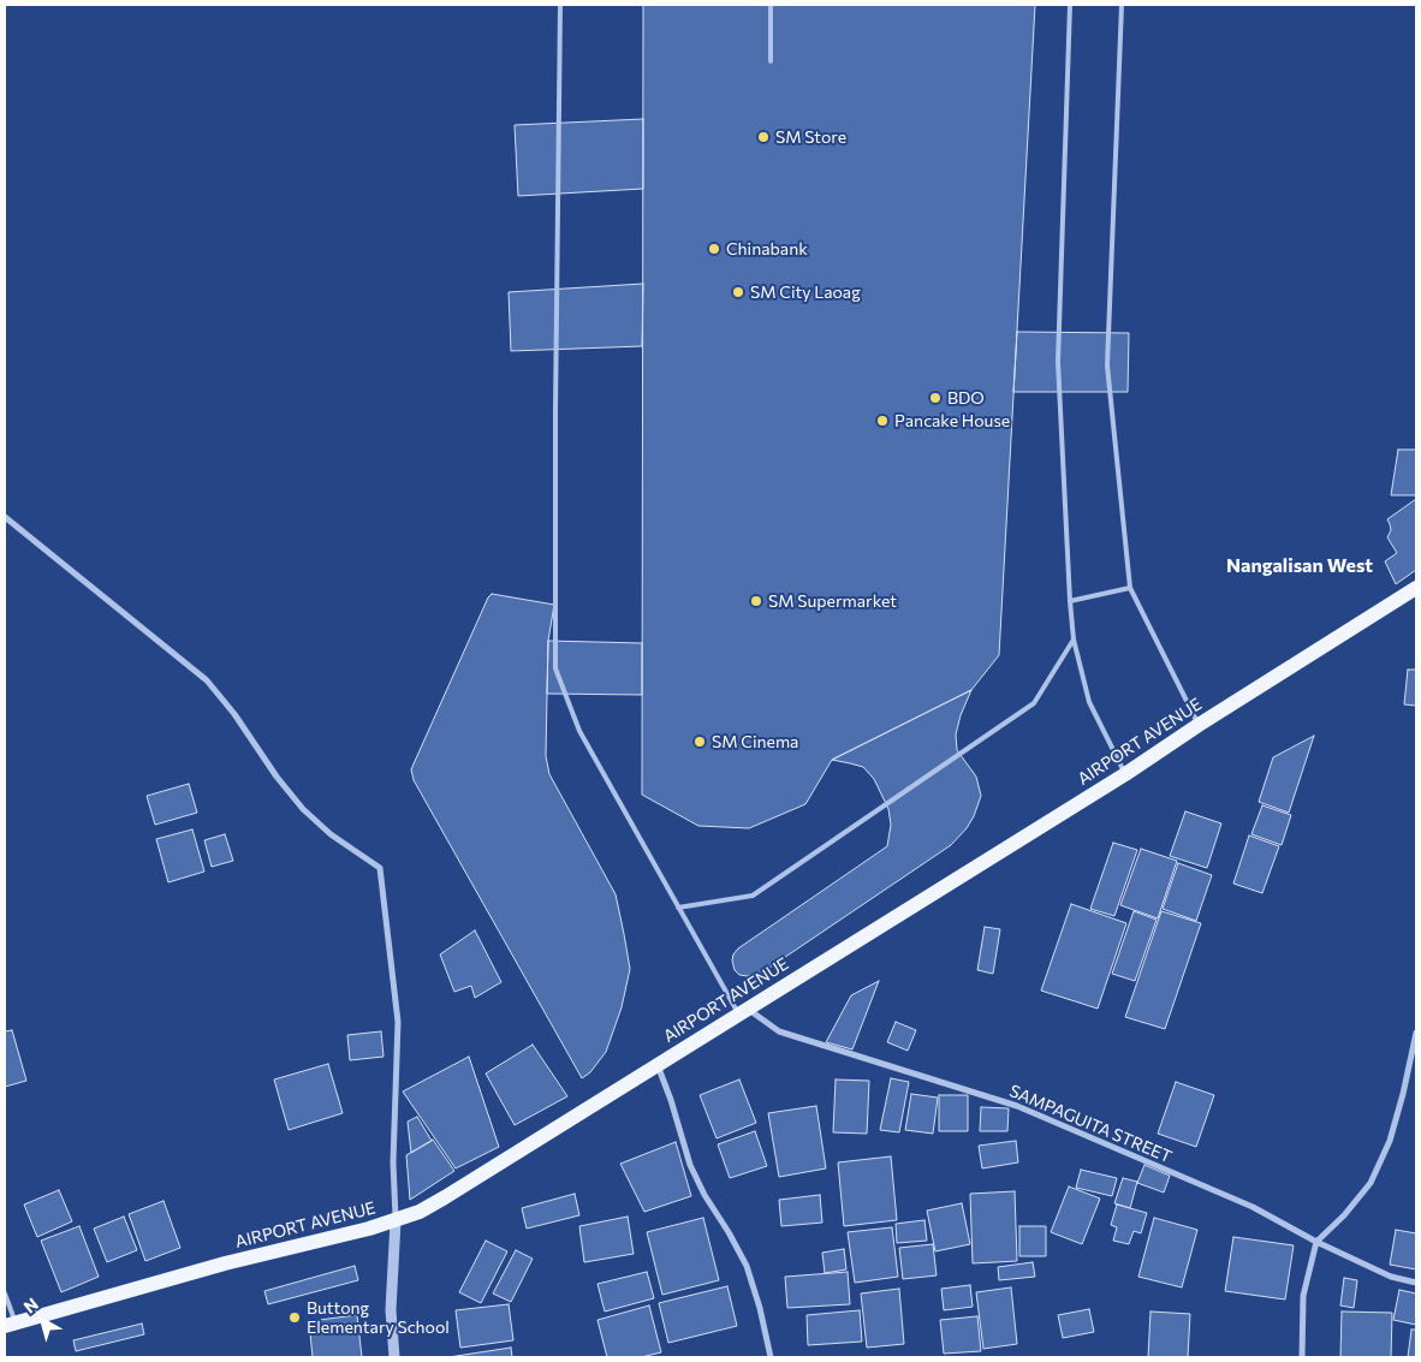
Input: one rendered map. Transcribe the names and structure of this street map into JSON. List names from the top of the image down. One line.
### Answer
{"streets":{"main road":["AIRPORT AVENUE"],"street":["SAMPAGUITA STREET"]},"crossings":[["AIRPORT AVENUE","SAMPAGUITA STREET"]],"districts":["Nangalisan West"],"places":["SM Store","Chinabank","SM City Laoag","BDO","Pancake House","SM Supermarket","SM Cinema","Buttong Elementary School"],"north":"top left"}
